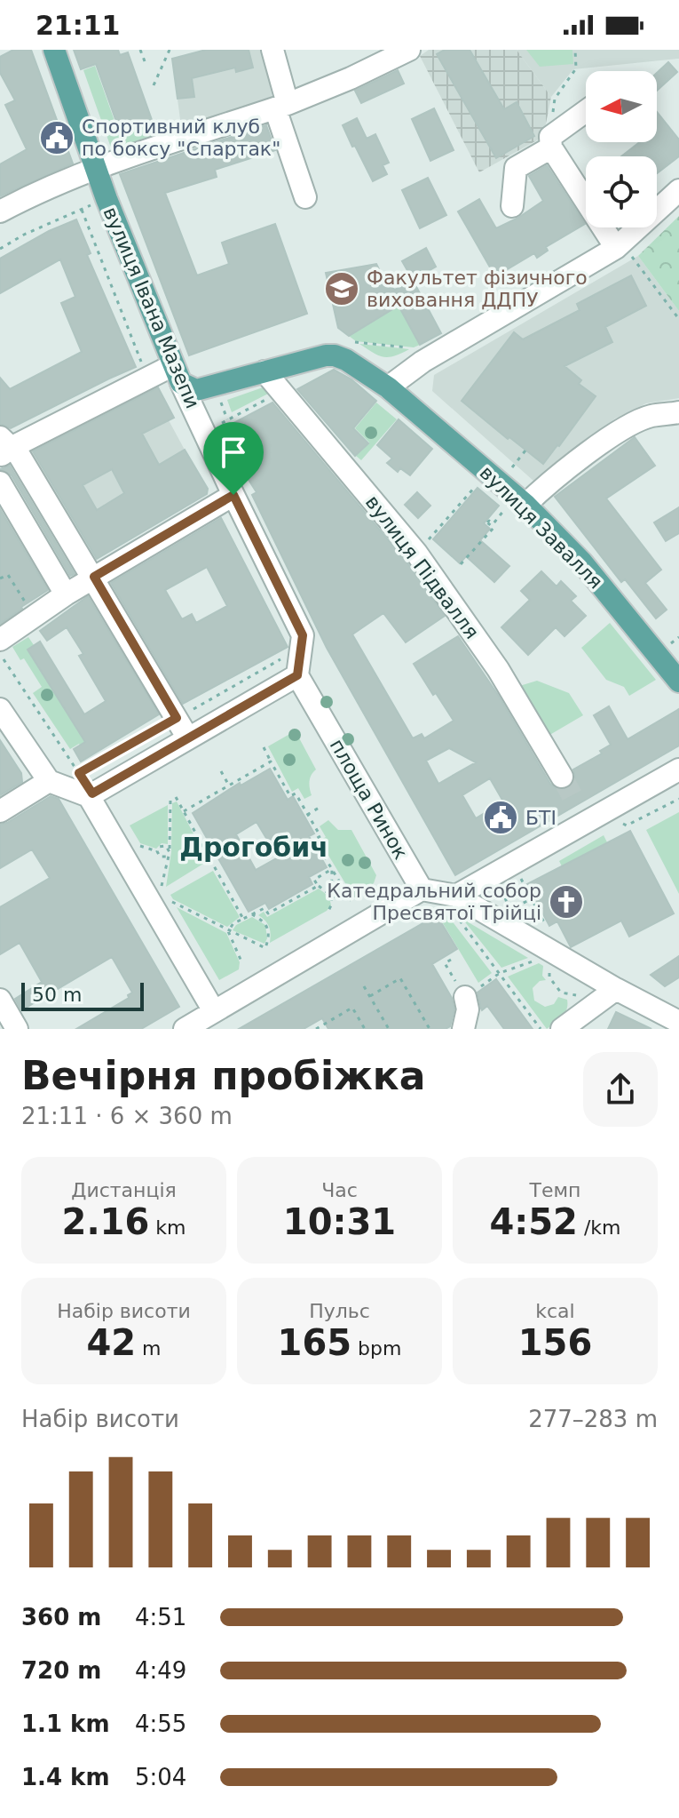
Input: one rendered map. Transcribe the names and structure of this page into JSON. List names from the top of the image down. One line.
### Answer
{"streets":{"main road":["вулиця Івана Мазепи","вулиця Завалля"],"street":["вулиця Підвалля","площа Ринок"]},"crossings":[["вулиця Івана Мазепи","вулиця Завалля"],["вулиця Завалля","вулиця Підвалля"]],"districts":["Дрогобич"],"places":{"public building":["Спортивний клуб по боксу \"Спартак\"","БТІ"],"school or university":["Факультет фізичного виховання ДДПУ"],"church":["Катедральний собор Пресвятої Трійці"]},"scale_bar":"50 m","north":"left","page":{"status":"21:11","scale":"50 m","heading":["Вечірня пробіжка","21:11 · 6 × 360 m"],"stats":[["Дистанція","2.16 km"],["Час","10:31"],["Темп","4:52 /km"],["Набір висоти","42 m"],["Пульс","165 bpm"],["kcal","156"]],"chart":["Набір висоти","277–283 m"],"list":[{"name":"360 m","note":"4:51"},{"name":"720 m","note":"4:49"},{"name":"1.1 km","note":"4:55"},{"name":"1.4 km","note":"5:04"}]}}
